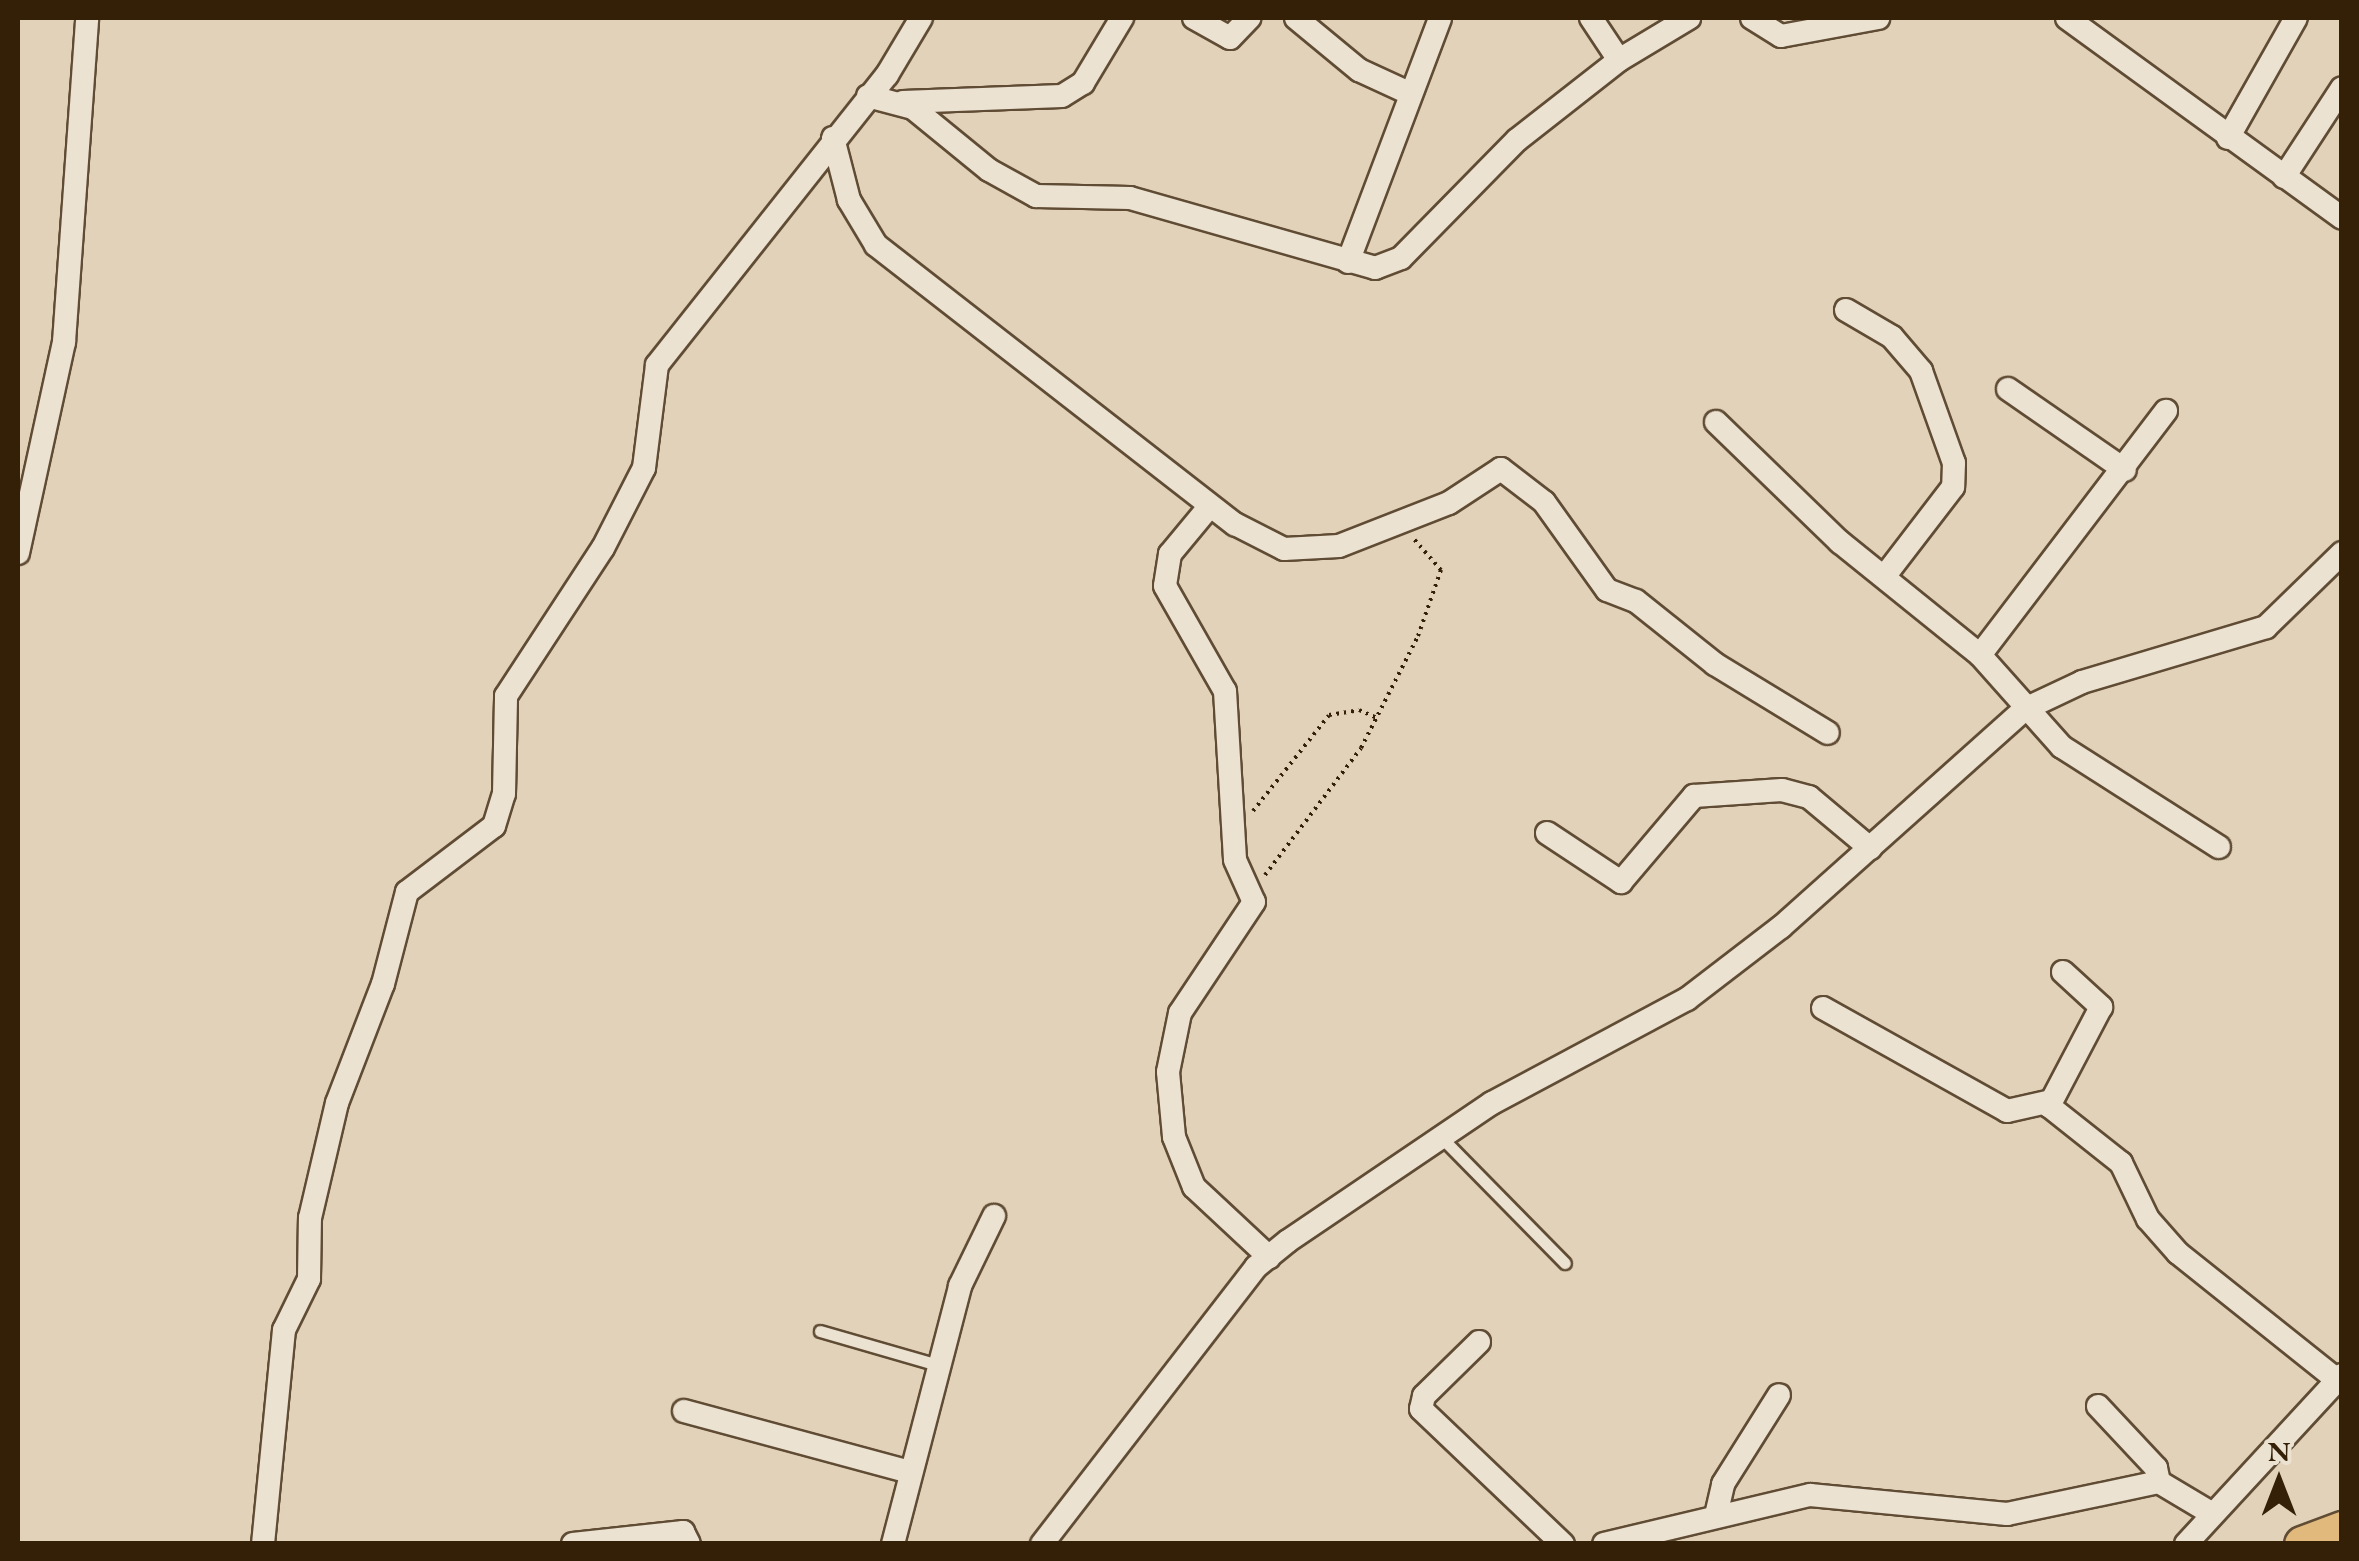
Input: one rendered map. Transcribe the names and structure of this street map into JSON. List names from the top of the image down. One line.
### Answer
{"north":"top"}
